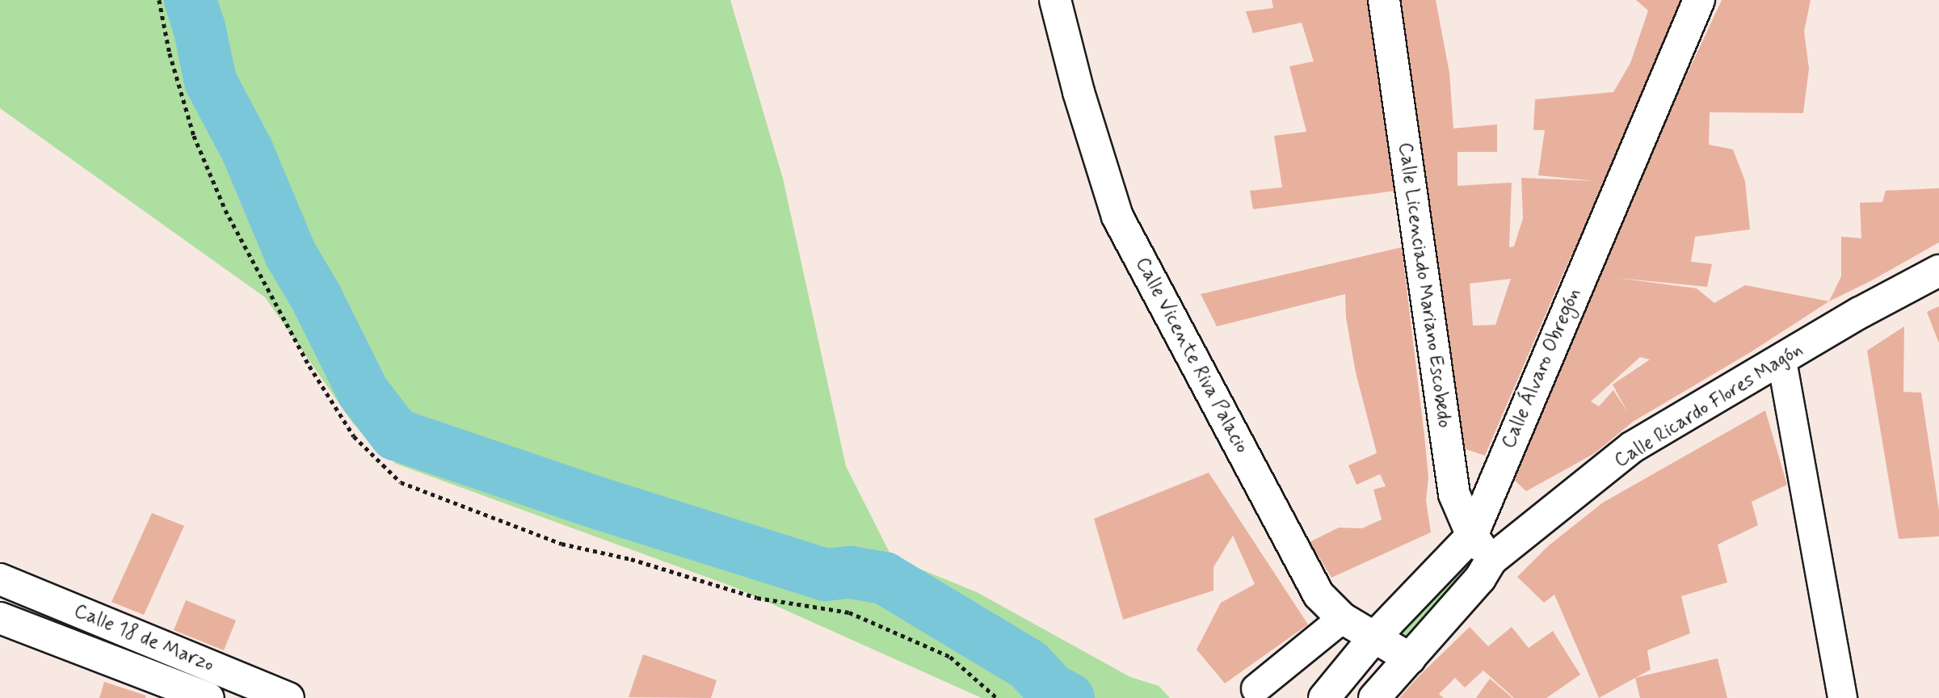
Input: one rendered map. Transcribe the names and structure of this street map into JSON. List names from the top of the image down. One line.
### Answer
{"streets":{"main road":["Calle Licenciado Mariano Escobedo","Calle Vicente Riva Palacio","Calle Álvaro Obregón","Calle Ricardo Flores Magón","Calle 18 de Marzo"]},"crossings":[["Calle Licenciado Mariano Escobedo","Calle Álvaro Obregón"],["Calle Licenciado Mariano Escobedo","Calle Ricardo Flores Magón"],["Calle Vicente Riva Palacio","Calle Álvaro Obregón"]]}
